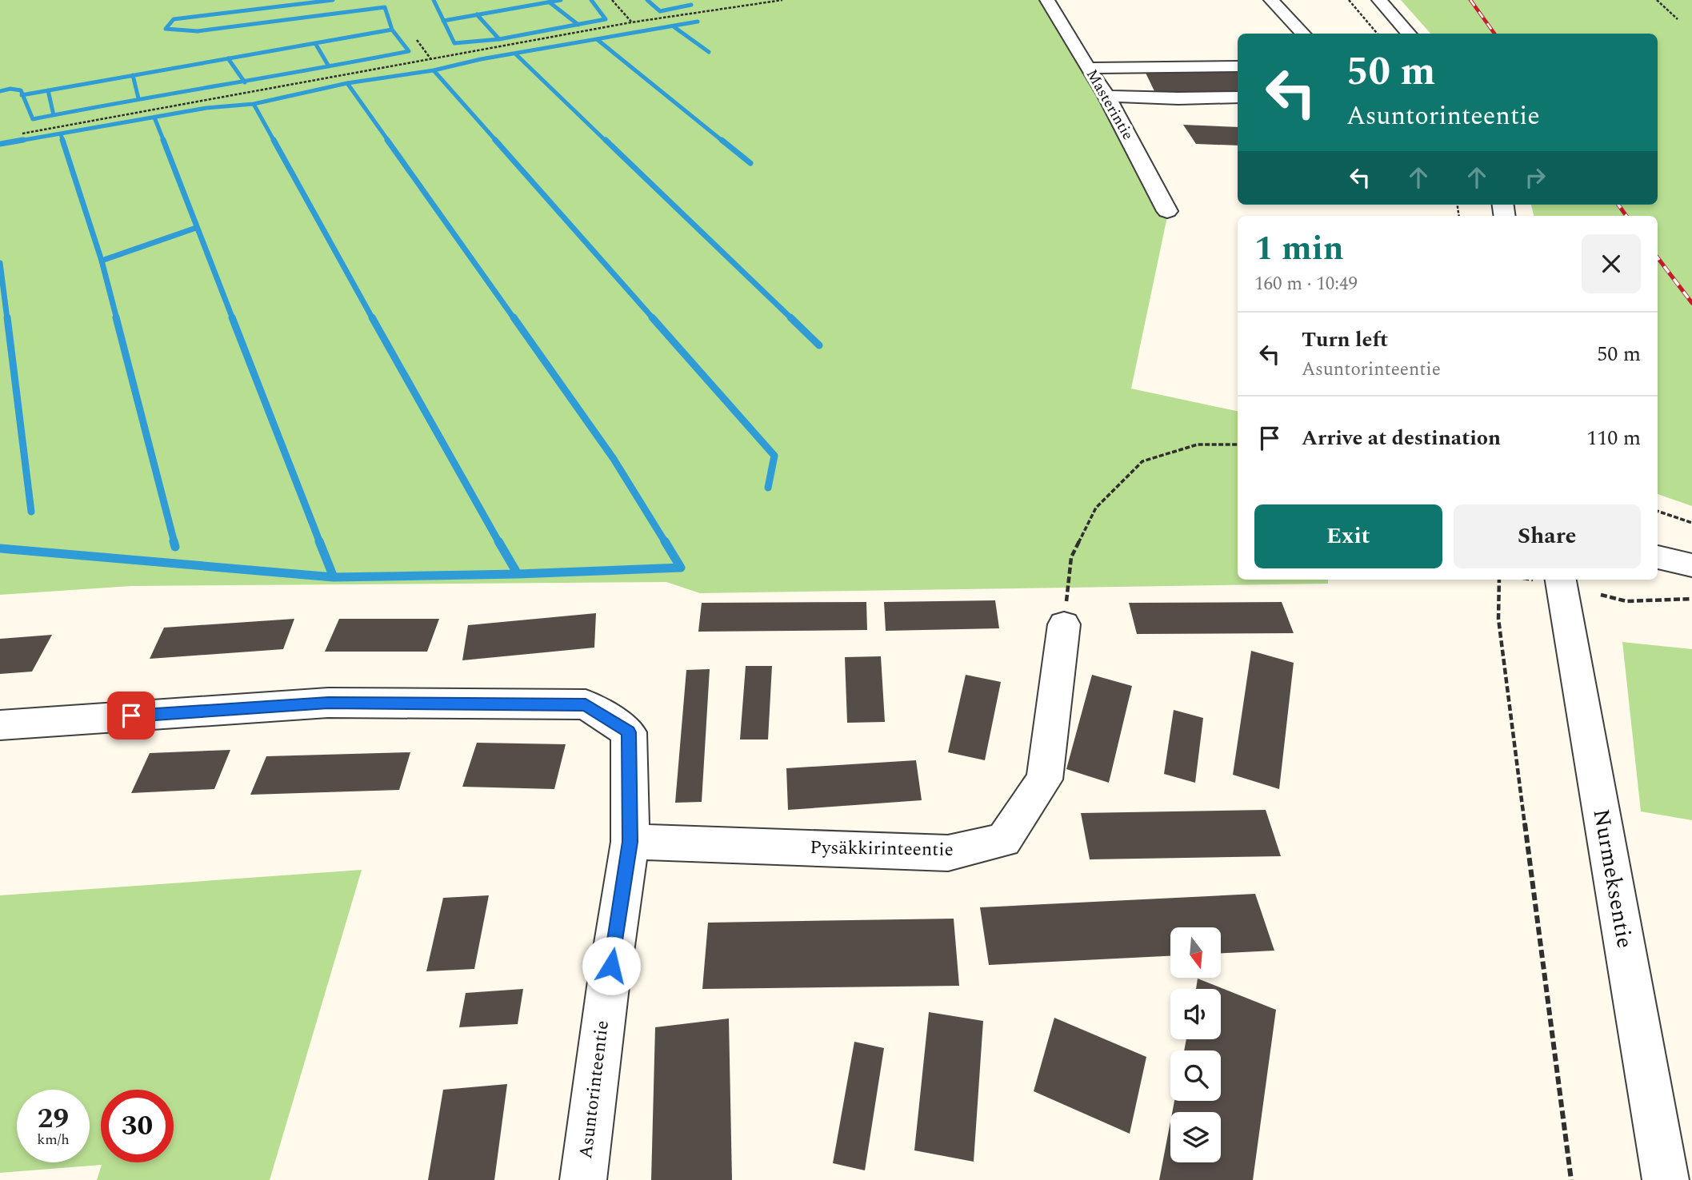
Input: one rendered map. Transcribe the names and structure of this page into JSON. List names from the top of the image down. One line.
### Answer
{"streets":{"street":["Masterintie","Pysäkkirinteentie","Nurmeksentie","Asuntorinteentie"]},"crossings":[["Pysäkkirinteentie","Asuntorinteentie"]],"north":"bottom","page":{"turn":["50 m","Asuntorinteentie"],"heading":["1 min","160 m · 10:49"],"list":[{"name":"Turn left","note":"Asuntorinteentie","value":"50 m"},{"name":"Arrive at destination","value":"110 m"}],"buttons":["Exit","Share"],"speed":"29 km/h","limit":"30"}}
